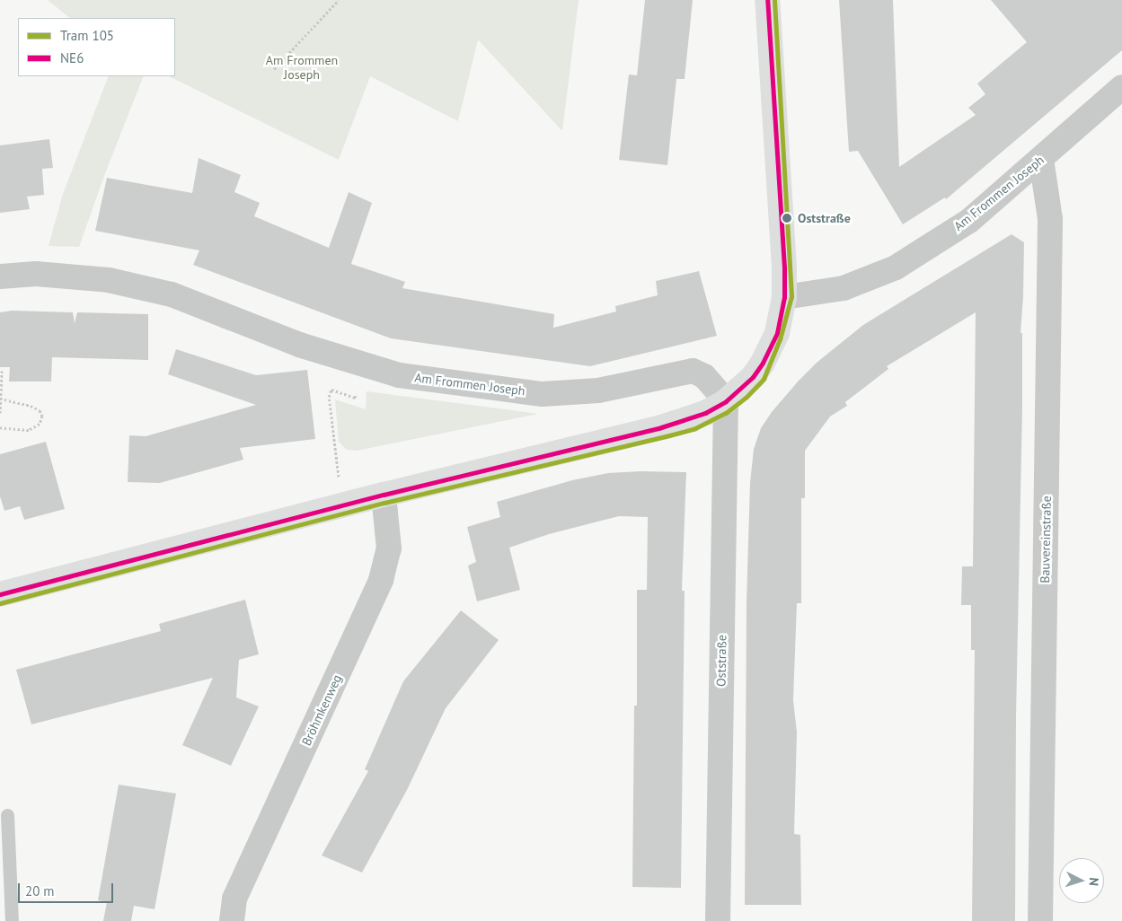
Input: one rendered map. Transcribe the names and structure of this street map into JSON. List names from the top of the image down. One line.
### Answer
{"streets":{"street":["Am Frommen Joseph","Bauvereinstraße","Oststraße","Bröhmkenweg"]},"crossings":[["Am Frommen Joseph","Bauvereinstraße"],["Am Frommen Joseph","Oststraße"]],"parks":["Am Frommen Joseph"],"places":["Oststraße"],"lines":["tram line 105","transit line NE6"],"legend":["Tram 105","NE6"],"scale_bar":"20 m","north":"right"}
